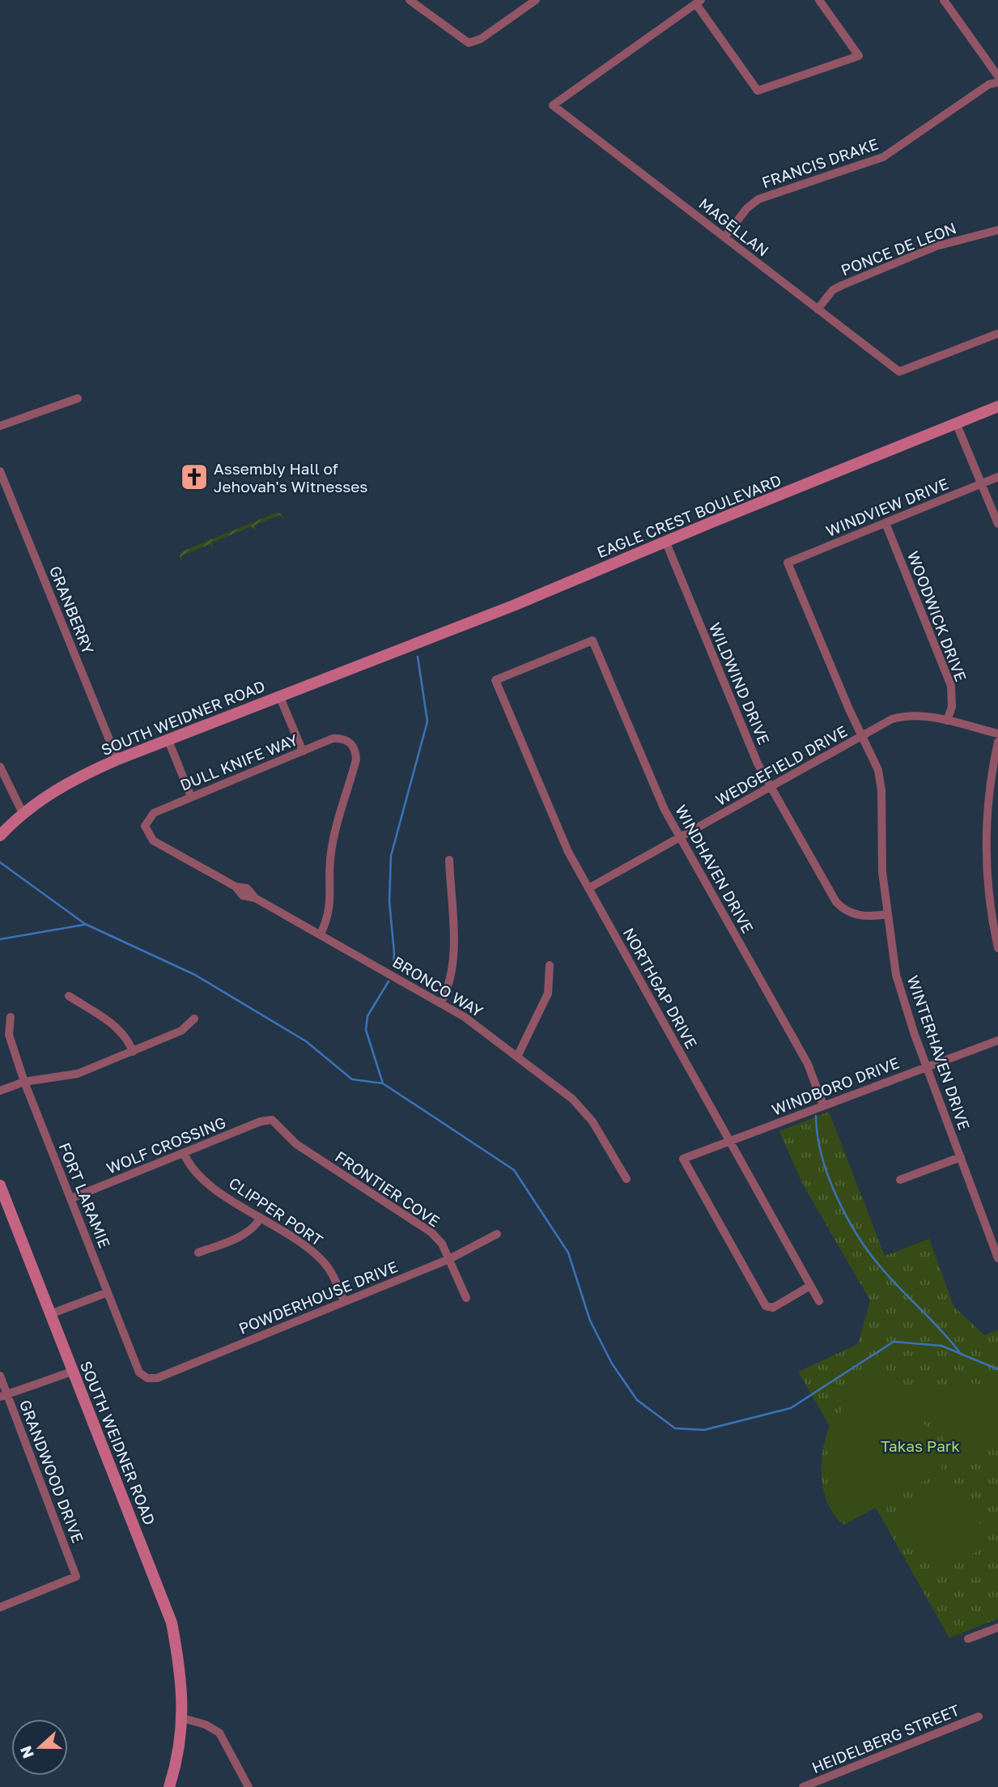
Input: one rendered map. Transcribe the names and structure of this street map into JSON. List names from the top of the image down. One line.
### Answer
{"streets":{"main road":["EAGLE CREST BOULEVARD","SOUTH WEIDNER ROAD"],"street":["FRANCIS DRAKE","MAGELLAN","PONCE DE LEON","WINDVIEW DRIVE","GRANBERRY","WOODWICK DRIVE","WILDWIND DRIVE","DULL KNIFE WAY","WEDGEFIELD DRIVE","WINDHAVEN DRIVE","BRONCO WAY","NORTHGAP DRIVE","WINTERHAVEN DRIVE","WINDBORO DRIVE","WOLF CROSSING","FRONTIER COVE","FORT LARAMIE","CLIPPER PORT","POWDERHOUSE DRIVE","GRANDWOOD DRIVE","HEIDELBERG STREET"]},"crossings":[["FRANCIS DRAKE","MAGELLAN"],["MAGELLAN","PONCE DE LEON"],["WINDVIEW DRIVE","WOODWICK DRIVE"],["WINDVIEW DRIVE","WINTERHAVEN DRIVE"],["EAGLE CREST BOULEVARD","WILDWIND DRIVE"],["EAGLE CREST BOULEVARD","SOUTH WEIDNER ROAD"],["GRANBERRY","SOUTH WEIDNER ROAD"],["WOODWICK DRIVE","WEDGEFIELD DRIVE"],["WILDWIND DRIVE","WEDGEFIELD DRIVE"],["WILDWIND DRIVE","WINTERHAVEN DRIVE"],["DULL KNIFE WAY","BRONCO WAY"],["WEDGEFIELD DRIVE","WINDHAVEN DRIVE"],["WEDGEFIELD DRIVE","NORTHGAP DRIVE"],["WEDGEFIELD DRIVE","WINTERHAVEN DRIVE"],["WINDHAVEN DRIVE","NORTHGAP DRIVE"],["WINDHAVEN DRIVE","WINDBORO DRIVE"],["NORTHGAP DRIVE","WINDBORO DRIVE"],["WINTERHAVEN DRIVE","WINDBORO DRIVE"],["WOLF CROSSING","FRONTIER COVE"],["WOLF CROSSING","FORT LARAMIE"],["WOLF CROSSING","CLIPPER PORT"],["FRONTIER COVE","POWDERHOUSE DRIVE"],["FORT LARAMIE","POWDERHOUSE DRIVE"],["CLIPPER PORT","POWDERHOUSE DRIVE"]],"parks":["Takas Park"],"places":{"church":["Assembly Hall of Jehovah's Witnesses"]},"north":"left"}
